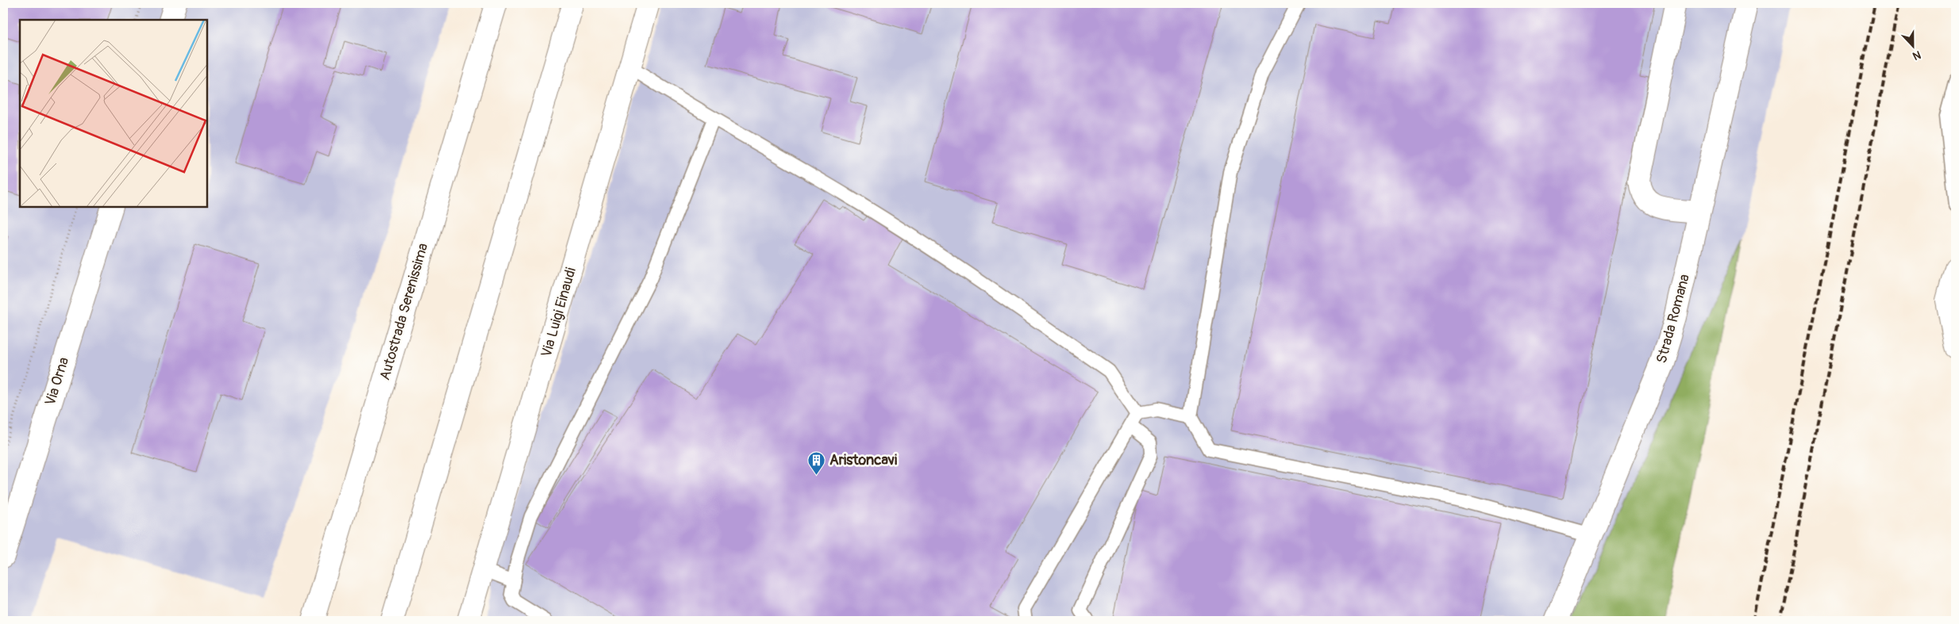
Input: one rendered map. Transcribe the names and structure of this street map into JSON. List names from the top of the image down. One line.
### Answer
{"streets":{"main road":["Autostrada Serenissima","Via Luigi Einaudi","Strada Romana","Via Orna"]},"places":{"building":["Aristoncavi"]},"north":"bottom"}
